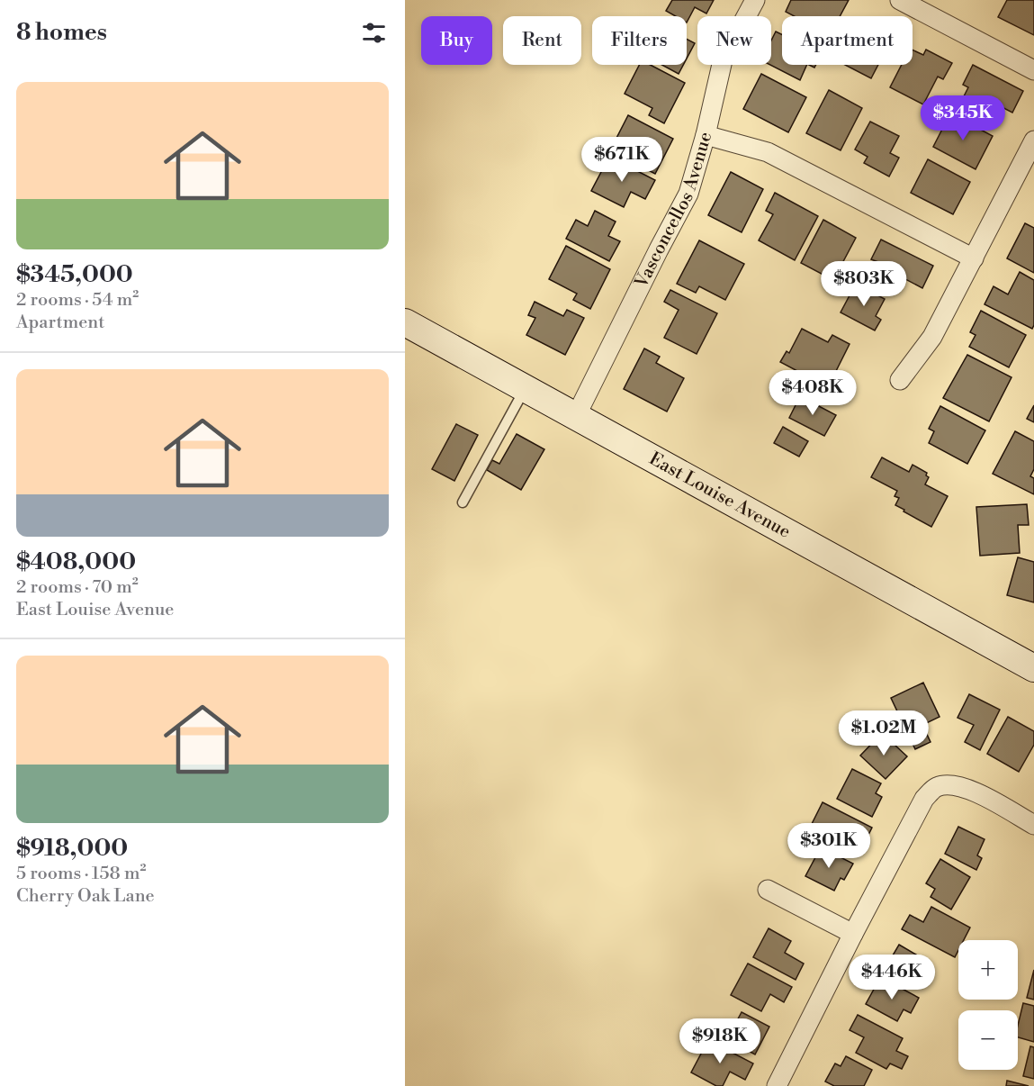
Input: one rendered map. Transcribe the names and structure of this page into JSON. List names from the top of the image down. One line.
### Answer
{"streets":{"street":["Vasconcellos Avenue","East Louise Avenue"]},"crossings":[["Vasconcellos Avenue","East Louise Avenue"]],"page":{"heading":"8 homes","chip":["Buy","Rent","Filters","New","Apartment"],"list":[{"name":"$345,000","note":"2 rooms · 54 m² · Apartment"},{"name":"$408,000","note":"2 rooms · 70 m² · East Louise Avenue"},{"name":"$918,000","note":"5 rooms · 158 m² · Cherry Oak Lane"}],"price":["$345K","$671K","$803K","$408K","$1.02M","$301K","$446K","$918K"],"map_buttons":["+","−"]}}
